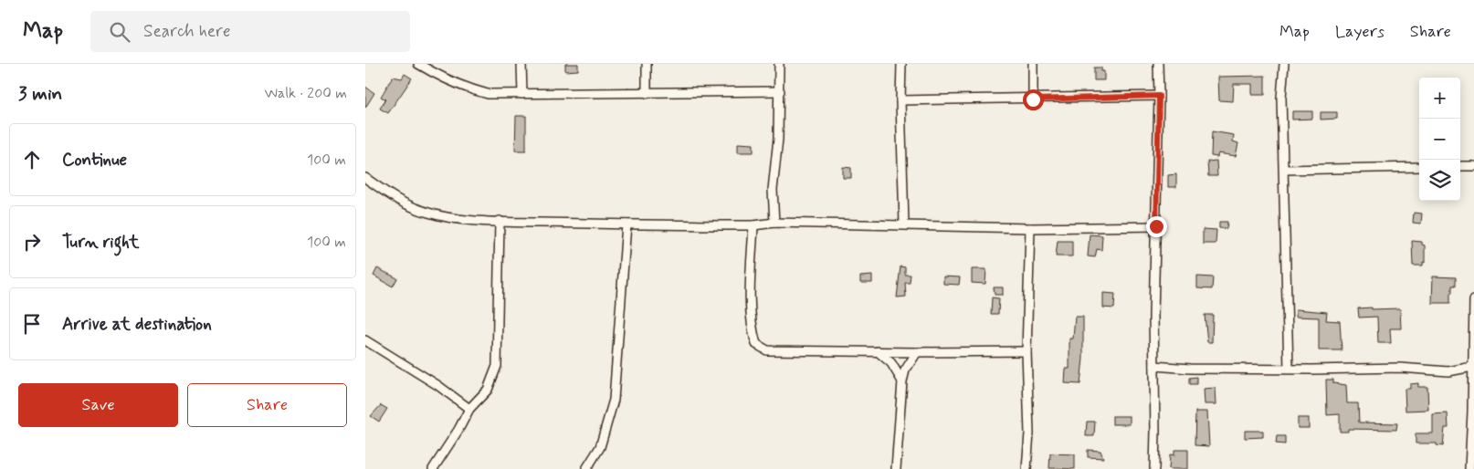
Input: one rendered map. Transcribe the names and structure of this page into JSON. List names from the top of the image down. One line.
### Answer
{"page":{"header":"Map","search":"Search here","nav":["Map","Layers","Share"],"heading":["3 min","Walk · 200 m"],"map_buttons":["+","−"],"list":[["Continue","100 m"],["Turn right","100 m"],"Arrive at destination"],"buttons":["Save","Share"]}}
